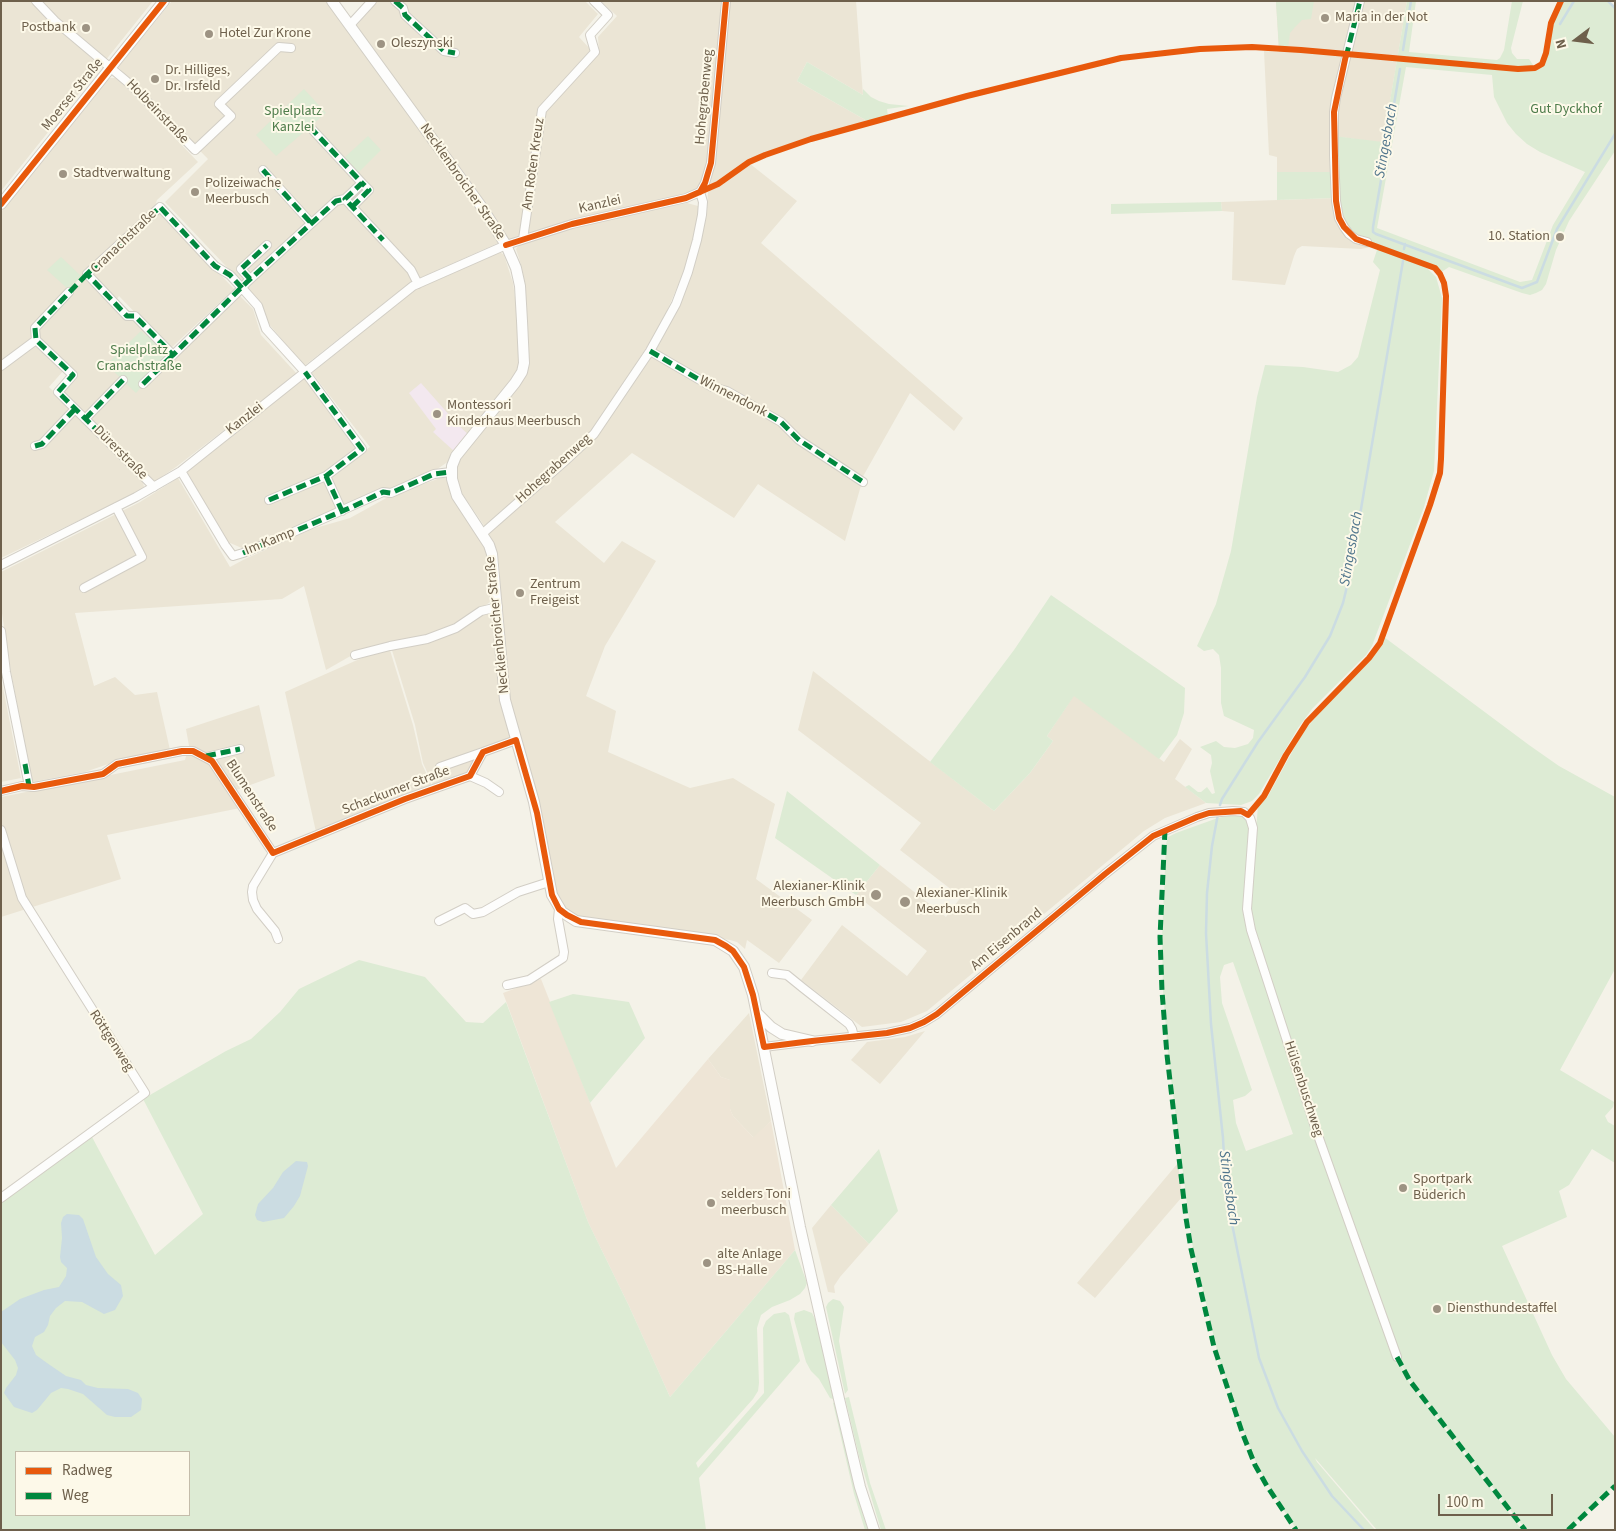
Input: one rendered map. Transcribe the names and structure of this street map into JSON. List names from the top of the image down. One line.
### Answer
{"streets":{"main road":["Moerser Straße","Necklenbroicher Straße"],"street":["Hohegrabenweg","Holbeinstraße","Am Roten Kreuz","Kanzlei","Cranachstraße","Winnendonk","Dürerstraße","Im Kamp","Schackumer Straße","Blumenstraße","Am Eisenbrand","Röttgenweg","Hülsenbuschweg"]},"crossings":[["Moerser Straße","Holbeinstraße"],["Hohegrabenweg","Necklenbroicher Straße"],["Hohegrabenweg","Kanzlei"],["Hohegrabenweg","Winnendonk"],["Am Roten Kreuz","Kanzlei"],["Necklenbroicher Straße","Kanzlei"],["Necklenbroicher Straße","Im Kamp"],["Necklenbroicher Straße","Schackumer Straße"],["Kanzlei","Cranachstraße"],["Kanzlei","Dürerstraße"],["Kanzlei","Im Kamp"],["Schackumer Straße","Blumenstraße"],["Am Eisenbrand","Hülsenbuschweg"]],"water":["Stingesbach"],"parks":["Gut Dyckhof","Spielplatz Kanzlei","Spielplatz Cranachstraße"],"places":["Maria in der Not","Postbank","Hotel Zur Krone","Oleszynski","Dr. Hilliges, Dr. Irsfeld","Stadtverwaltung","Polizeiwache Meerbusch","10. Station","Montessori Kinderhaus Meerbusch","Zentrum Freigeist","Alexianer-Klinik Meerbusch GmbH","Alexianer-Klinik Meerbusch","Sportpark Büderich","selders Toni meerbusch","alte Anlage BS-Halle","Diensthundestaffel"],"legend":["Radweg","Weg"],"scale_bar":"100 m","north":"left"}
